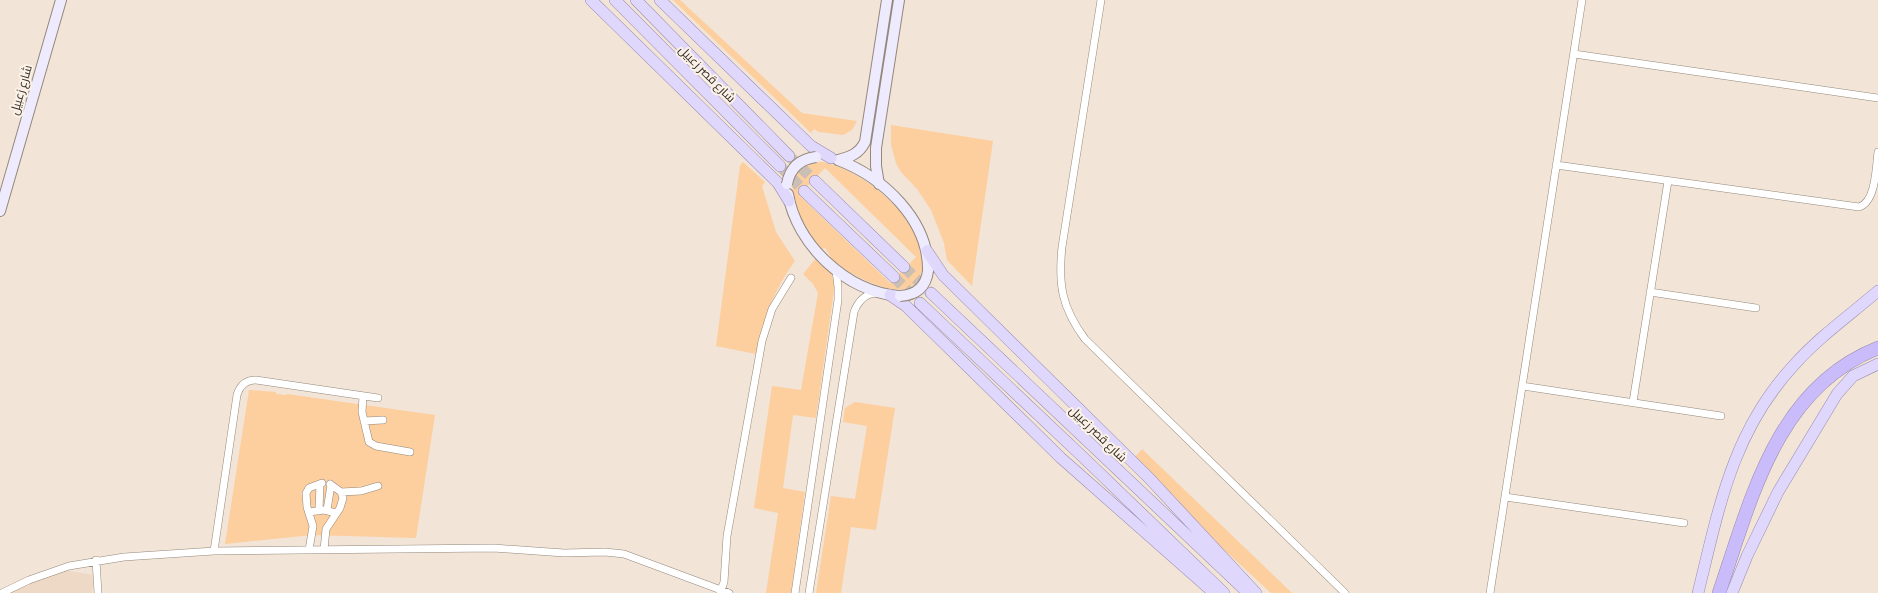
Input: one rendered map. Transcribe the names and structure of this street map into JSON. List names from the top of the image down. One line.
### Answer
{"streets":{"main road":["شارع قصر زعبيل"],"street":["شارع زعبيل"]}}
